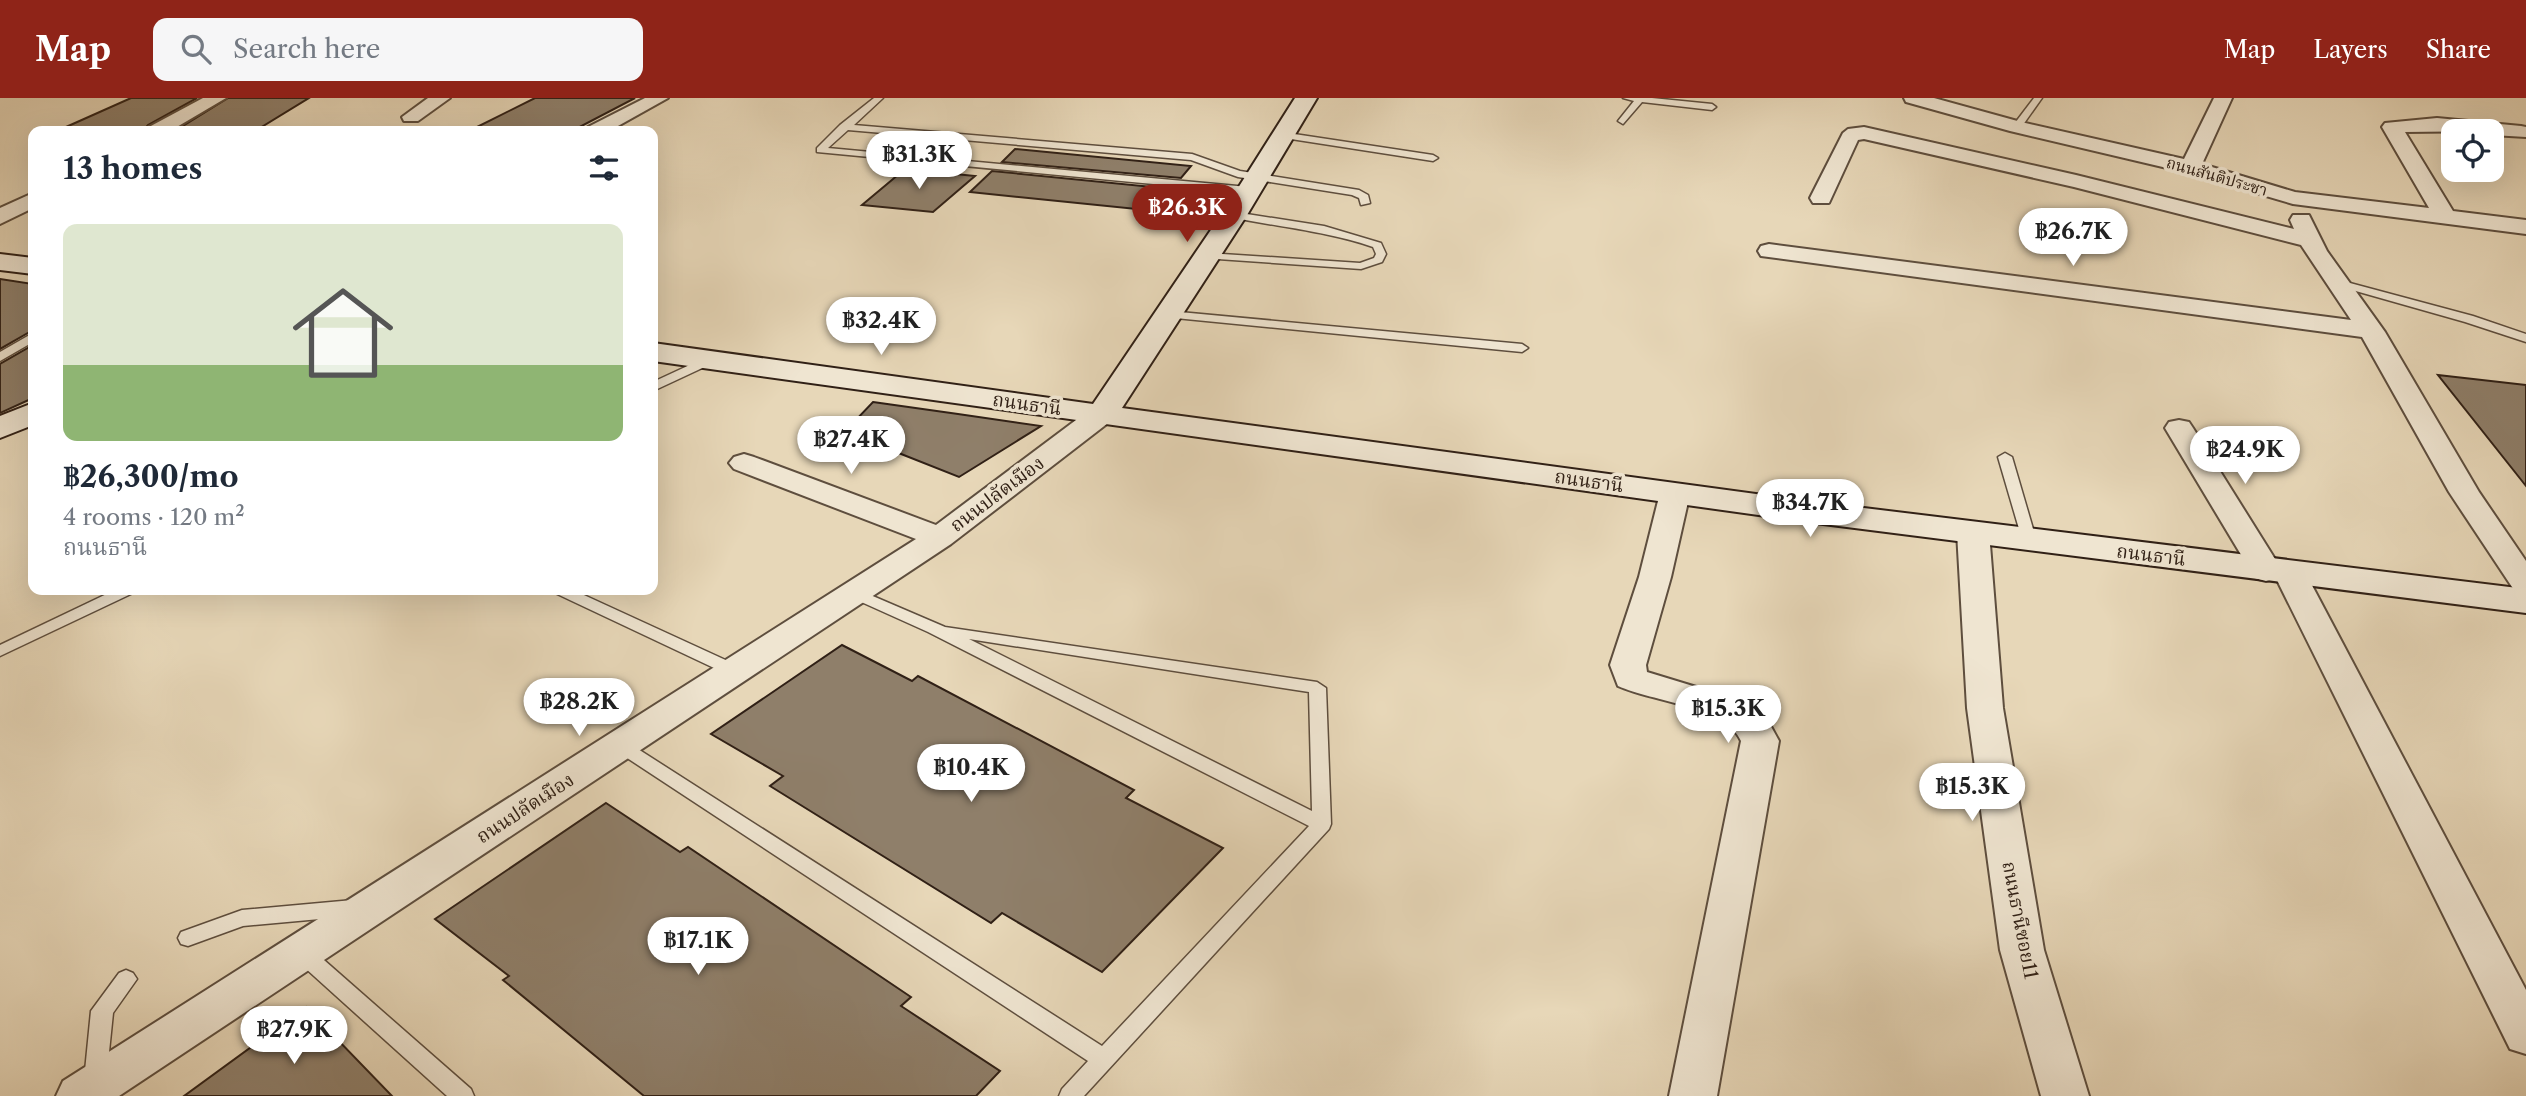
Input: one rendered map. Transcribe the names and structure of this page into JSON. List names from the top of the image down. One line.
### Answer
{"streets":{"street":["ถนนสันติประชา","ถนนธานี","ถนนปลัดเมือง","ถนนธานีซอย11"]},"crossings":[["ถนนธานี","ถนนปลัดเมือง"],["ถนนธานี","ถนนธานีซอย11"]],"page":{"header":"Map","search":"Search here","nav":["Map","Layers","Share"],"heading":"13 homes","price":["฿31.3K","฿26.3K","฿26.7K","฿32.4K","฿27.4K","฿24.9K","฿34.7K","฿28.2K","฿15.3K","฿10.4K","฿15.3K","฿17.1K","฿27.9K"],"list":[{"name":"฿26,300/mo","note":"4 rooms · 120 m² · ถนนธานี"}]}}
